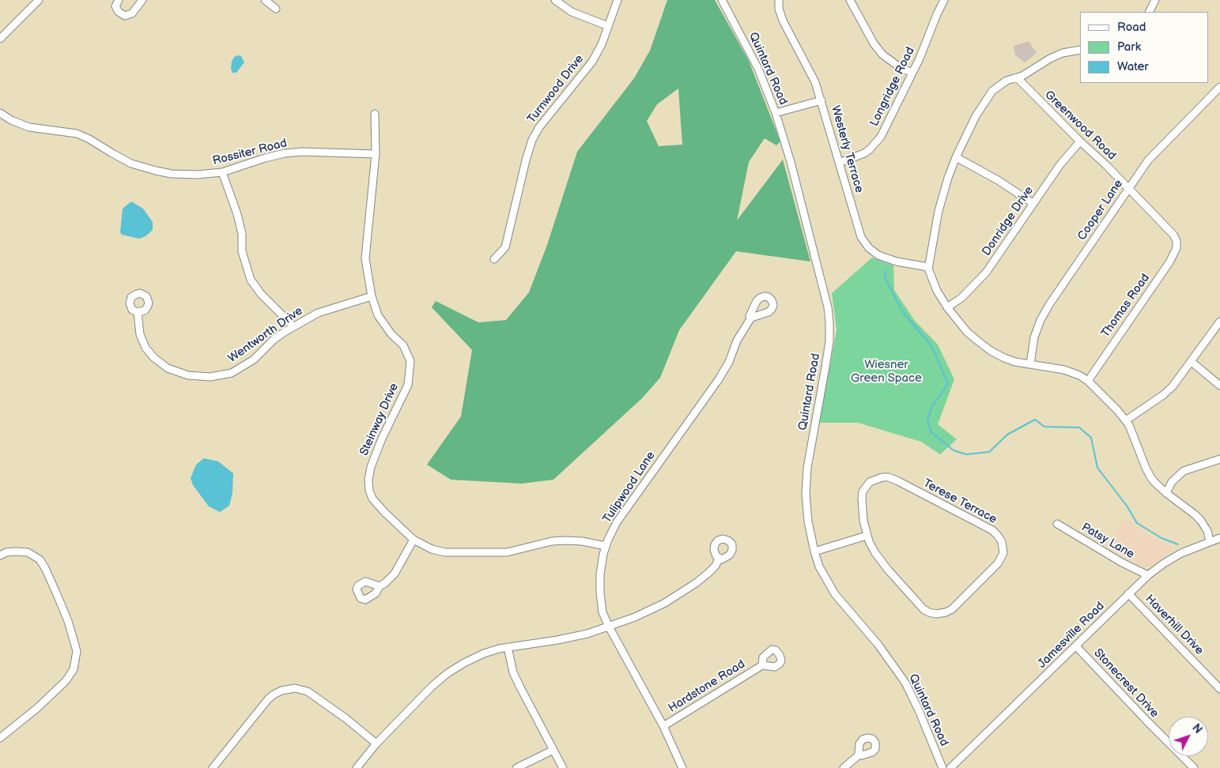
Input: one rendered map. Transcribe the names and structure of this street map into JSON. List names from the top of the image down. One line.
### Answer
{"streets":{"street":["Quintard Road","Longridge Road","Turnwood Drive","Greenwood Road","Westerly Terrace","Rossiter Road","Cooper Lane","Donridge Drive","Thomas Road","Wentworth Drive","Steinway Drive","Tulipwood Lane","Terese Terrace","Patsy Lane","Haverhill Drive","Jamesville Road","Stonecrest Drive","Hardstone Road"]},"crossings":[["Longridge Road","Westerly Terrace"],["Greenwood Road","Cooper Lane"],["Greenwood Road","Donridge Drive"],["Greenwood Road","Thomas Road"],["Rossiter Road","Steinway Drive"],["Wentworth Drive","Steinway Drive"],["Steinway Drive","Tulipwood Lane"],["Tulipwood Lane","Hardstone Road"],["Patsy Lane","Jamesville Road"],["Haverhill Drive","Jamesville Road"],["Jamesville Road","Stonecrest Drive"]],"parks":["Wiesner Green Space"],"legend":["Road","Park","Water"],"north":"top right"}
